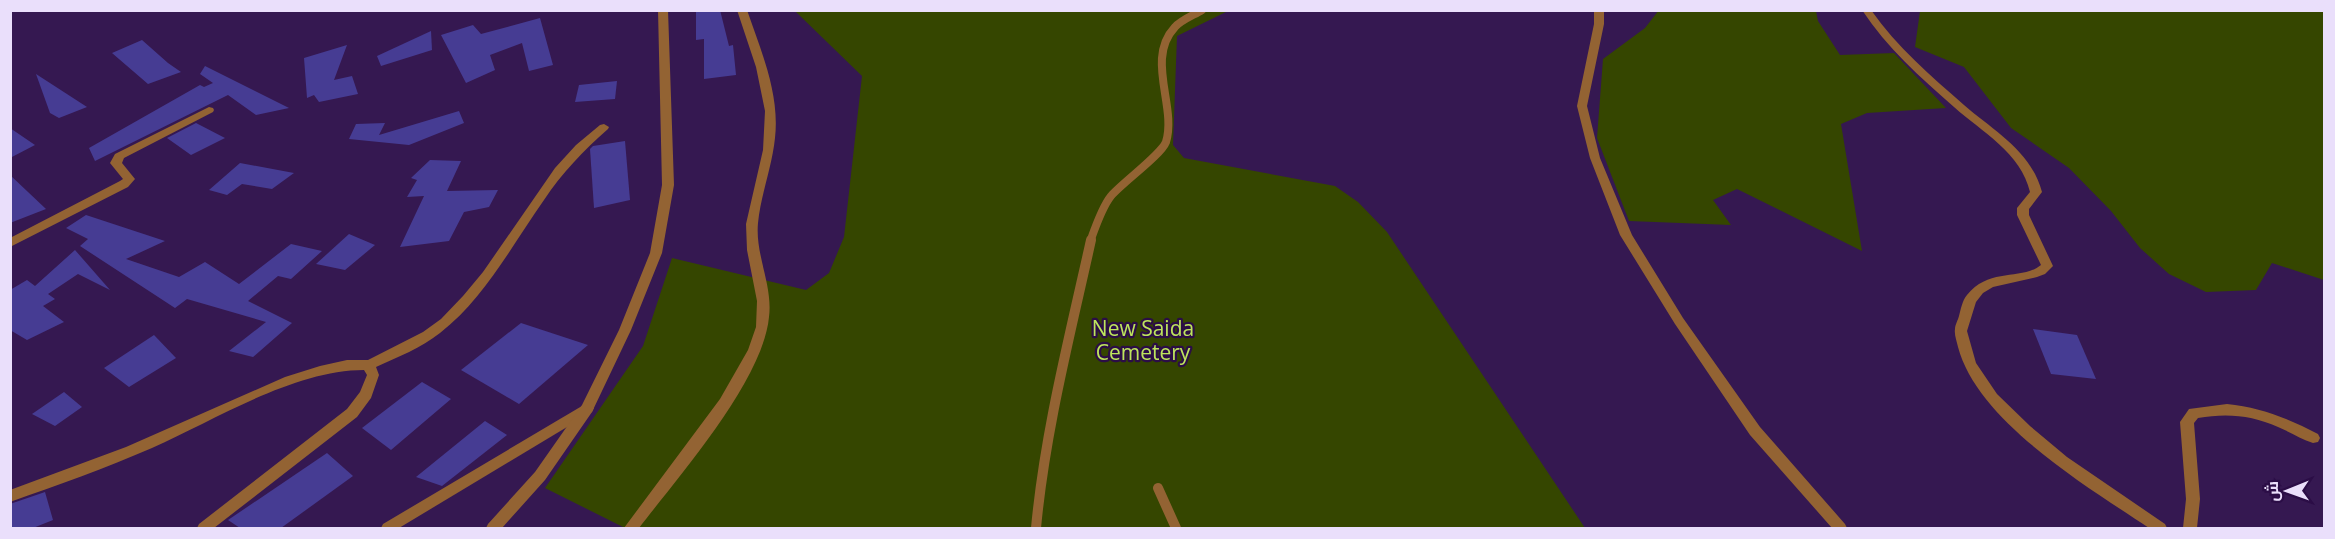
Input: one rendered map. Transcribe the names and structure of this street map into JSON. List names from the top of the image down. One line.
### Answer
{"parks":["New Saida Cemetery"],"north":"left"}
